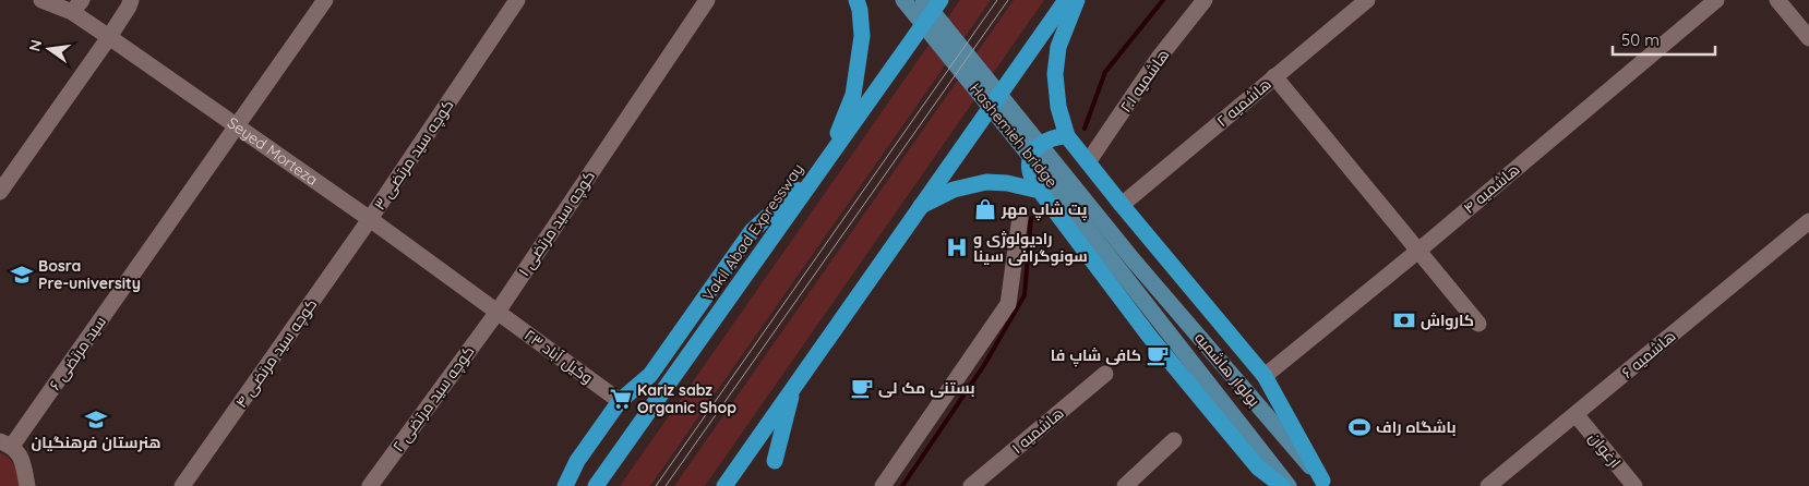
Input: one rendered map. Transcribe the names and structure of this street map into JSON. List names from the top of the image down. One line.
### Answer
{"streets":{"highway":["Vakil Abad Expressway"],"main road":["Hashemieh bridge","بولوار هاشمیه"],"street":["هاشمیه ۲.۱","هاشمیه ۲","Seyed Morteza","کوچه سید مرتضی ۳","هاشمیه ۴","کوچه سید مرتضی ۱","سید مرتضی ۶","کوچه سید مرتضی ۴","هاشمیه ۶","۲۳ وکیل آباد","کوچه سید مرتضی ۲","هاشمیه ۱","ارغوان"]},"crossings":[["Hashemieh bridge","بولوار هاشمیه"],["Seyed Morteza","کوچه سید مرتضی ۳"],["Seyed Morteza","کوچه سید مرتضی ۱"],["Seyed Morteza","سید مرتضی ۶"],["Seyed Morteza","کوچه سید مرتضی ۴"],["Seyed Morteza","۲۳ وکیل آباد"],["Seyed Morteza","کوچه سید مرتضی ۲"],["کوچه سید مرتضی ۳","کوچه سید مرتضی ۴"],["کوچه سید مرتضی ۱","۲۳ وکیل آباد"],["کوچه سید مرتضی ۱","کوچه سید مرتضی ۲"],["هاشمیه ۶","ارغوان"],["۲۳ وکیل آباد","کوچه سید مرتضی ۲"]],"places":{"shop":["پت شاپ مهر"],"hospital":["رادیولوژی و سونوگرافی سینا"],"school or university":["Bosra Pre-university","هنرستان فرهنگیان"],"bank":["کارواش"],"cafe":["کافی شاپ فا","بستنی مک لی"],"supermarket":["Kariz sabz Organic Shop"],"sports":["باشگاه راف"]},"scale_bar":"50 m","north":"left"}
